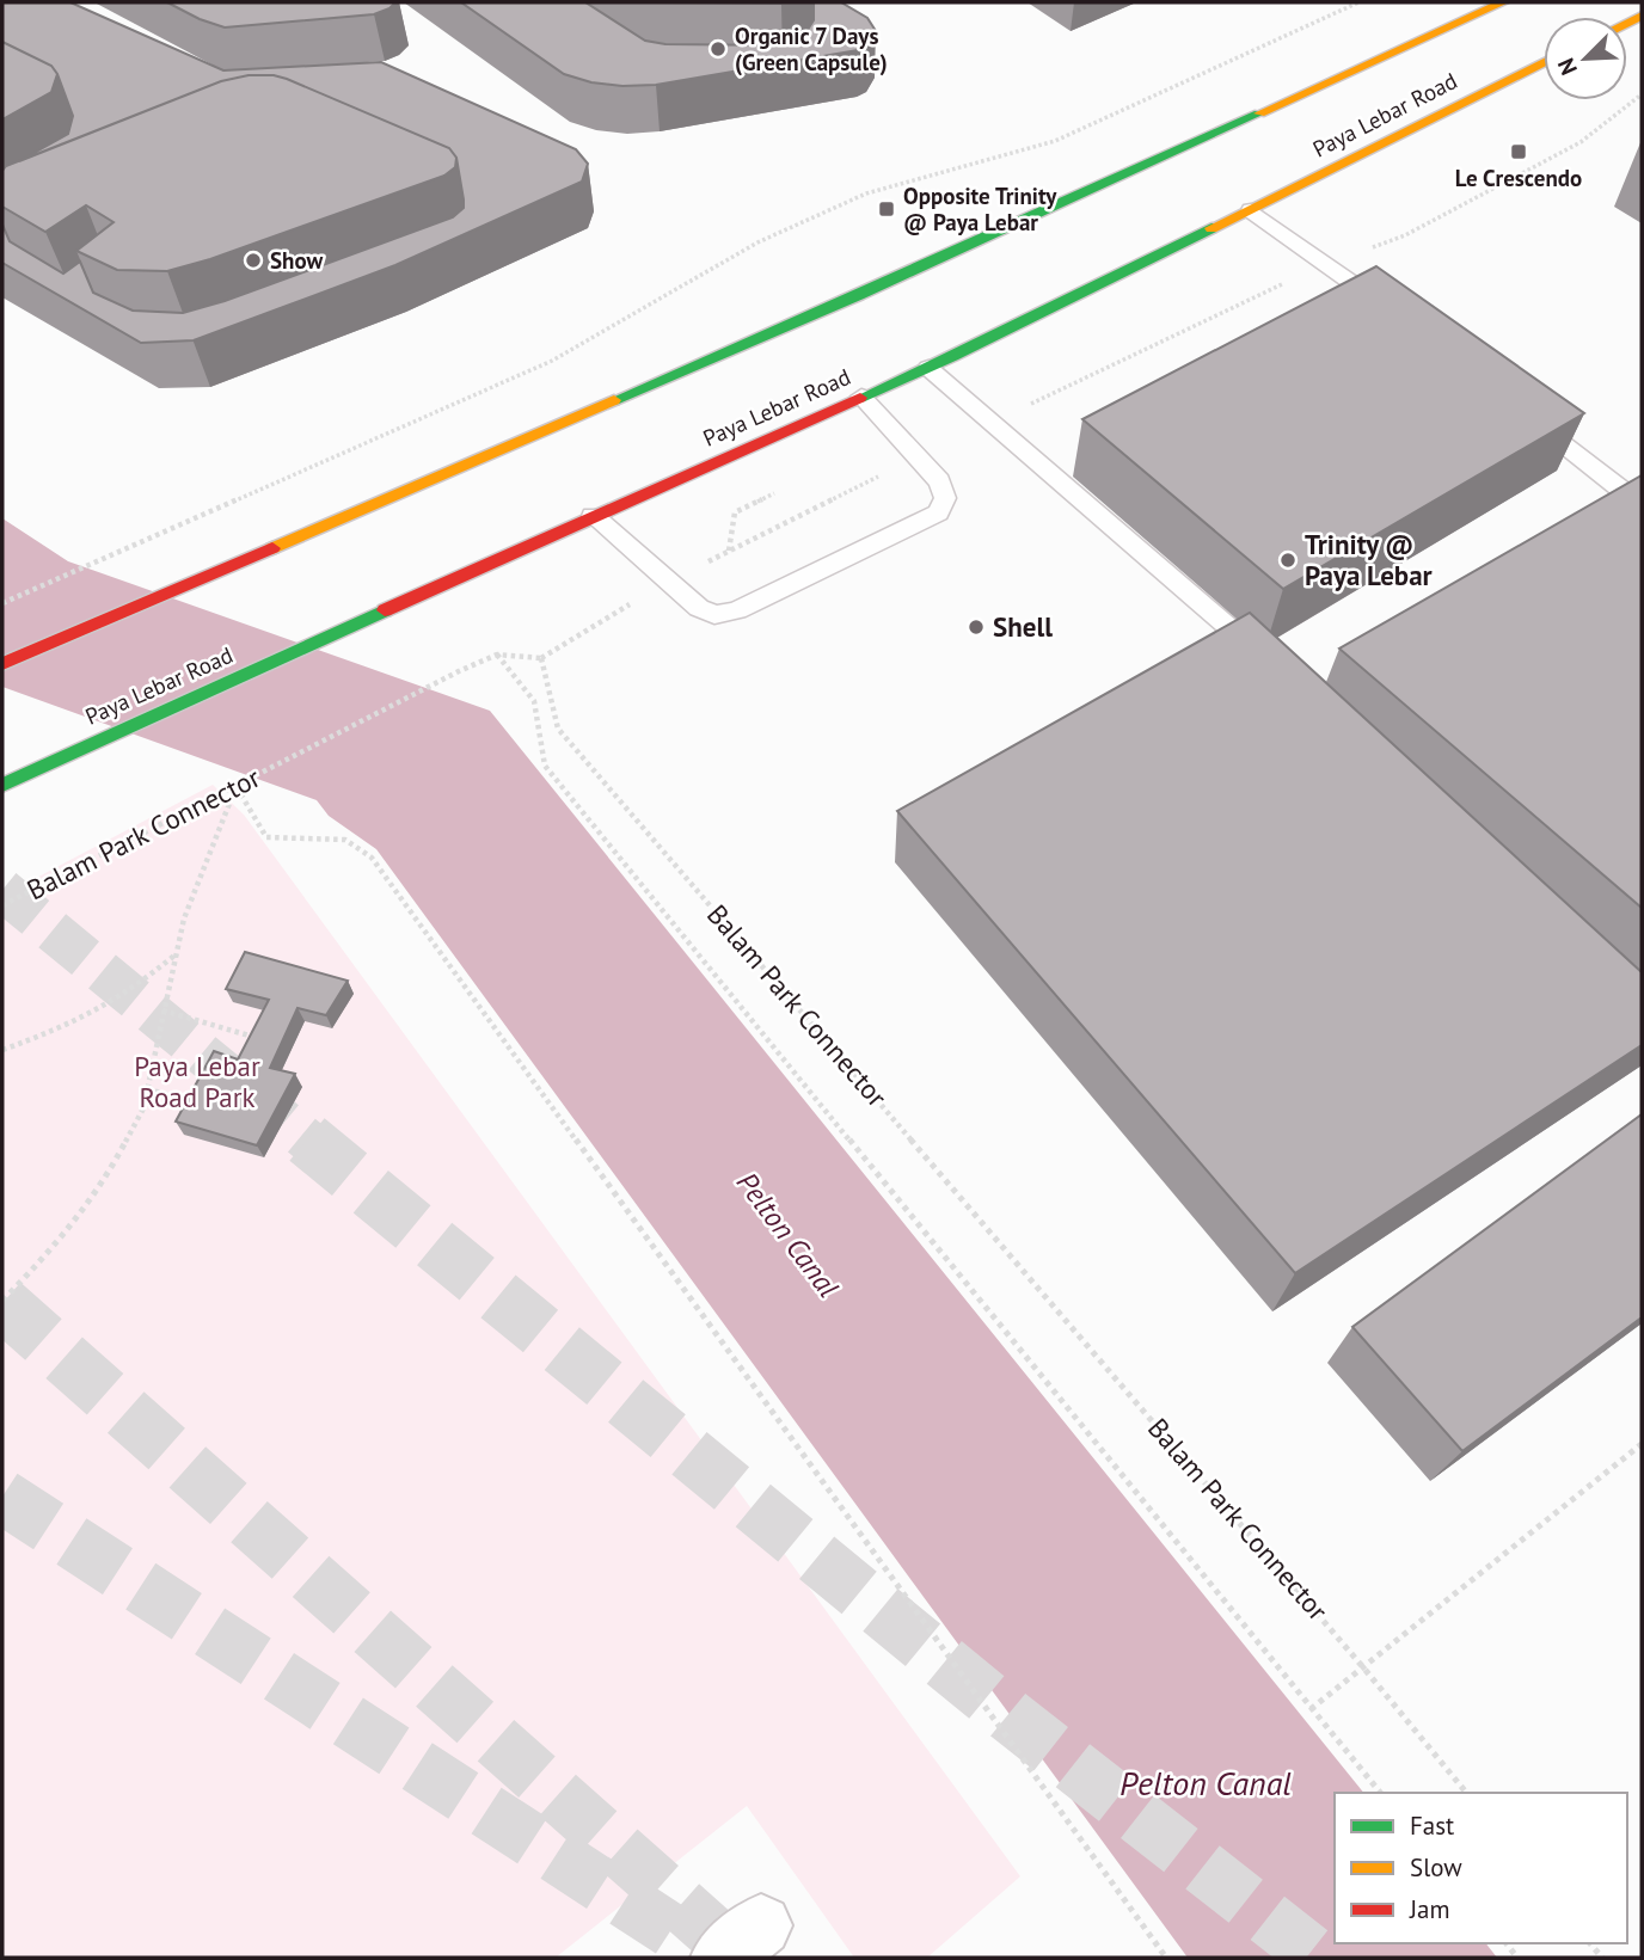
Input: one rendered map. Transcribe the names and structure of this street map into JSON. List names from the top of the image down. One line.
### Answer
{"streets":{"main road":["Paya Lebar Road"],"path":["Balam Park Connector"]},"water":["Pelton Canal"],"parks":["Paya Lebar Road Park"],"places":{"other":["Organic 7 Days (Green Capsule)","Show","Trinity @ Paya Lebar","Shell"],"transit":["Le Crescendo","Opposite Trinity @ Paya Lebar"]},"legend":["Fast","Slow","Jam"],"north":"bottom left"}
